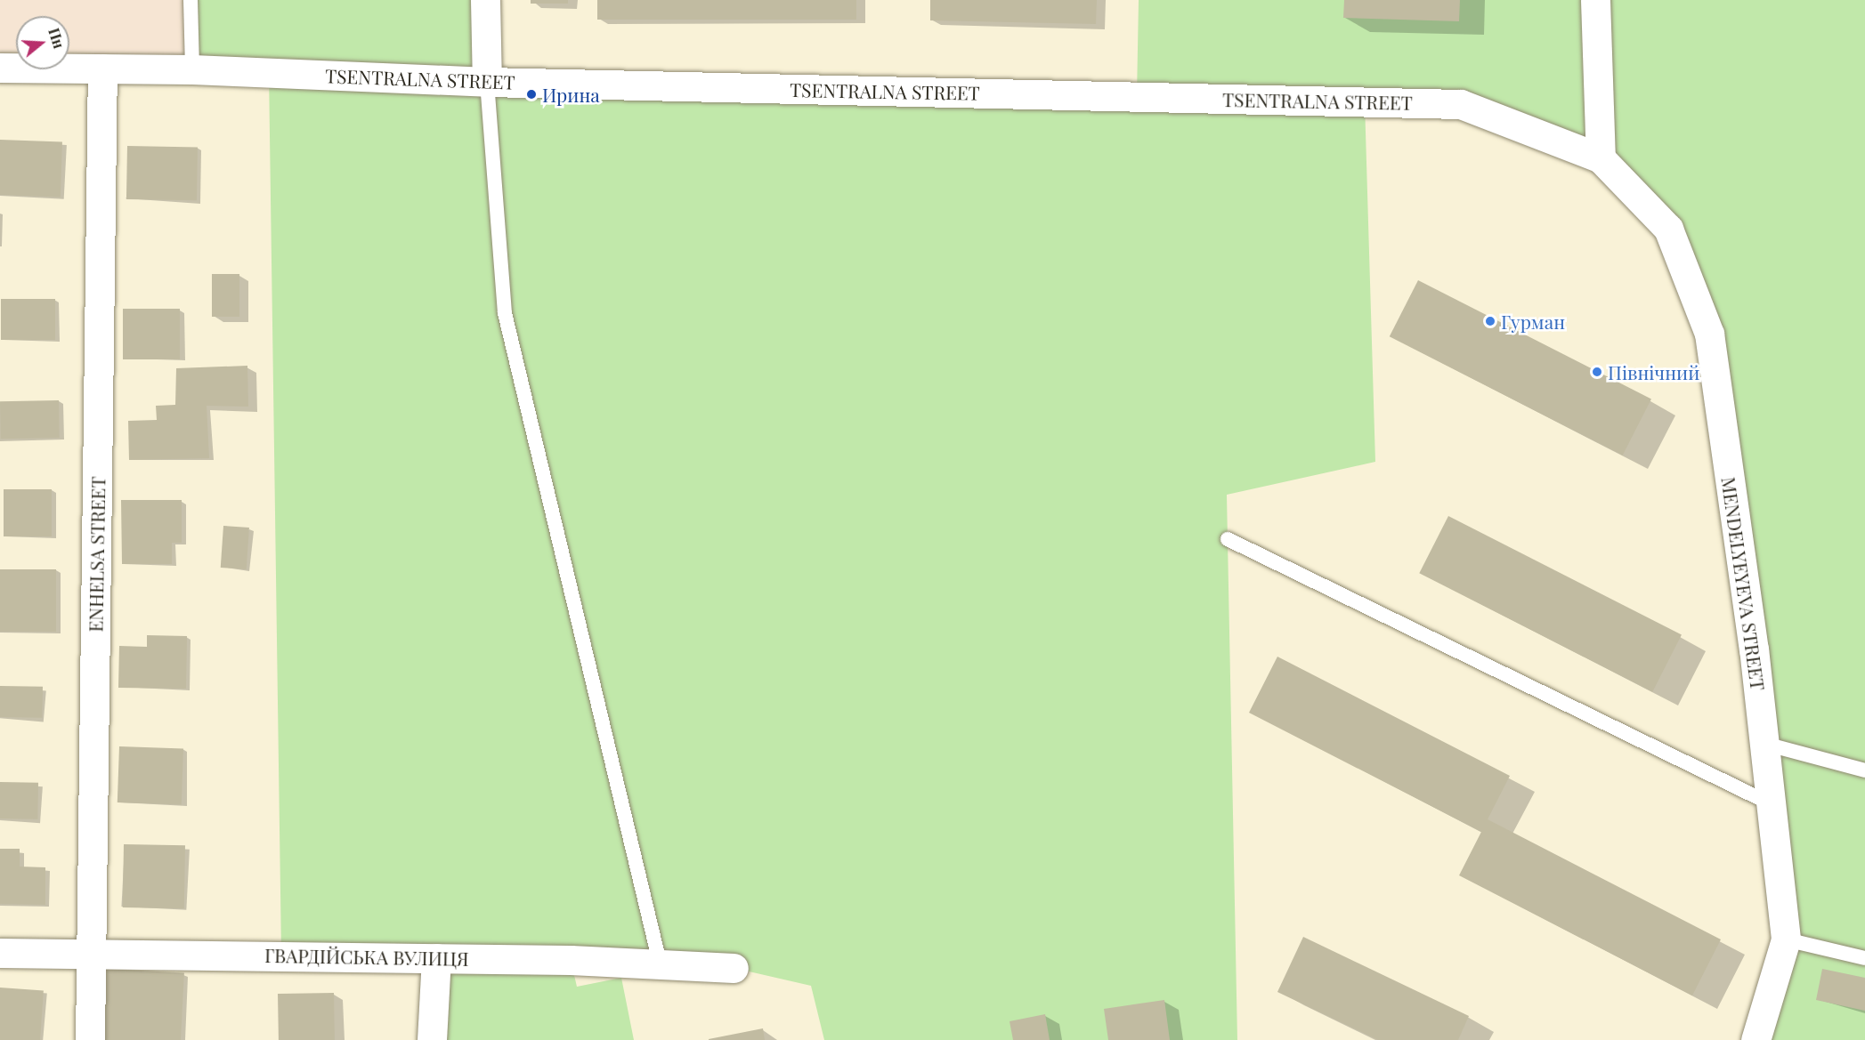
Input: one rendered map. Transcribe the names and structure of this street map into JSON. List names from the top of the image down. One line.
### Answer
{"streets":{"street":["TSENTRALNA STREET","ENHELSA STREET","MENDELYEYEVA STREET","ГВАРДІЙСЬКА ВУЛИЦЯ"]},"crossings":[["TSENTRALNA STREET","ENHELSA STREET"],["TSENTRALNA STREET","MENDELYEYEVA STREET"],["ENHELSA STREET","ГВАРДІЙСЬКА ВУЛИЦЯ"]],"places":["Ирина","Гурман","Північний"],"north":"right"}
